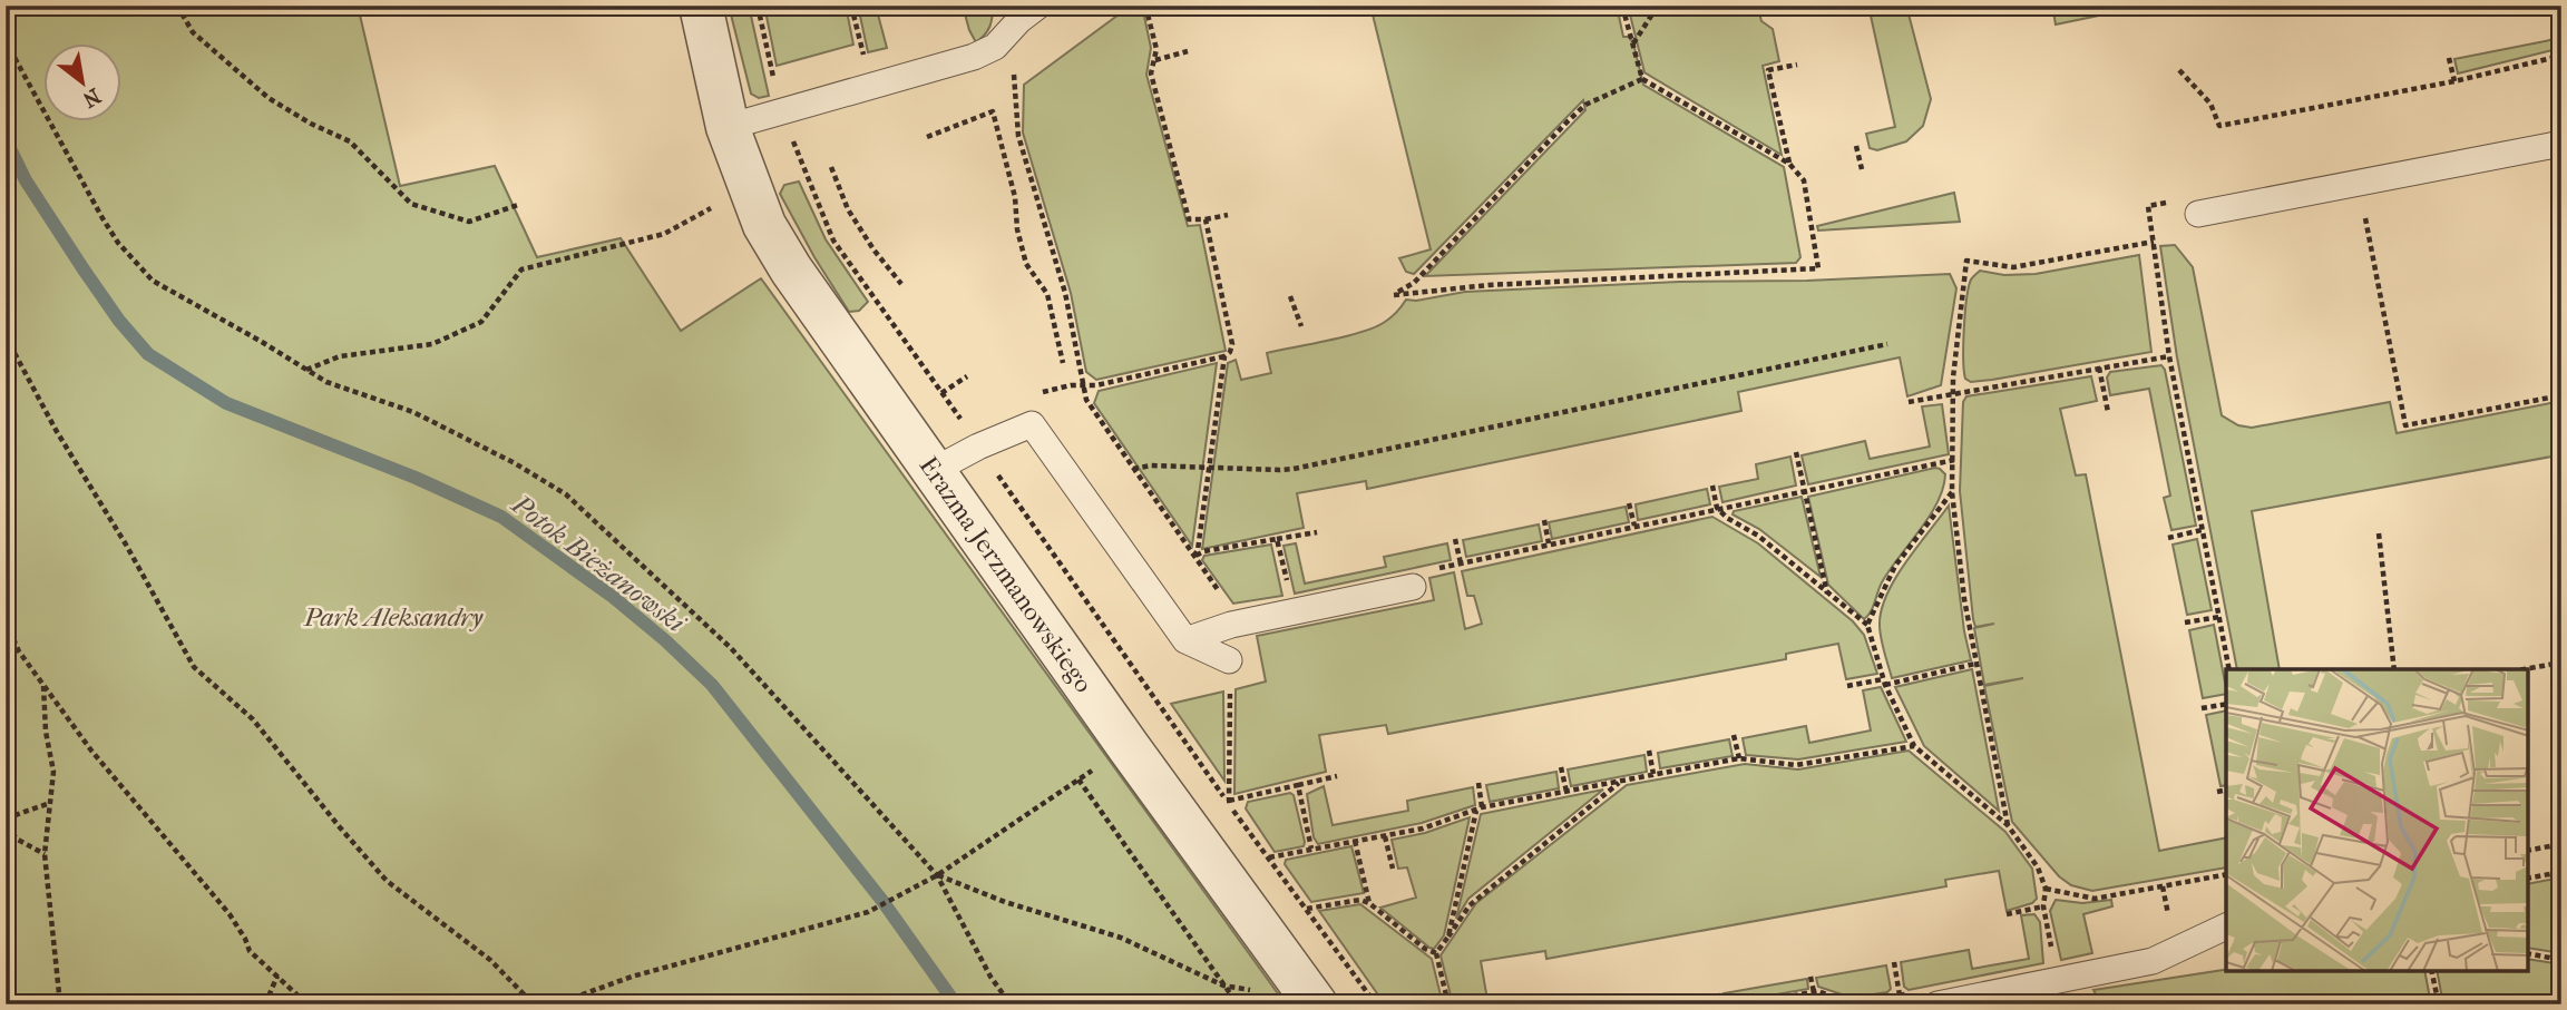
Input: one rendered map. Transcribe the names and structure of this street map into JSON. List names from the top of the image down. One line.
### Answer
{"streets":{"street":["Erazma Jerzmanowskiego"]},"water":["Potok Bieżanowski"],"parks":["Park Aleksandry"],"north":"bottom right"}
